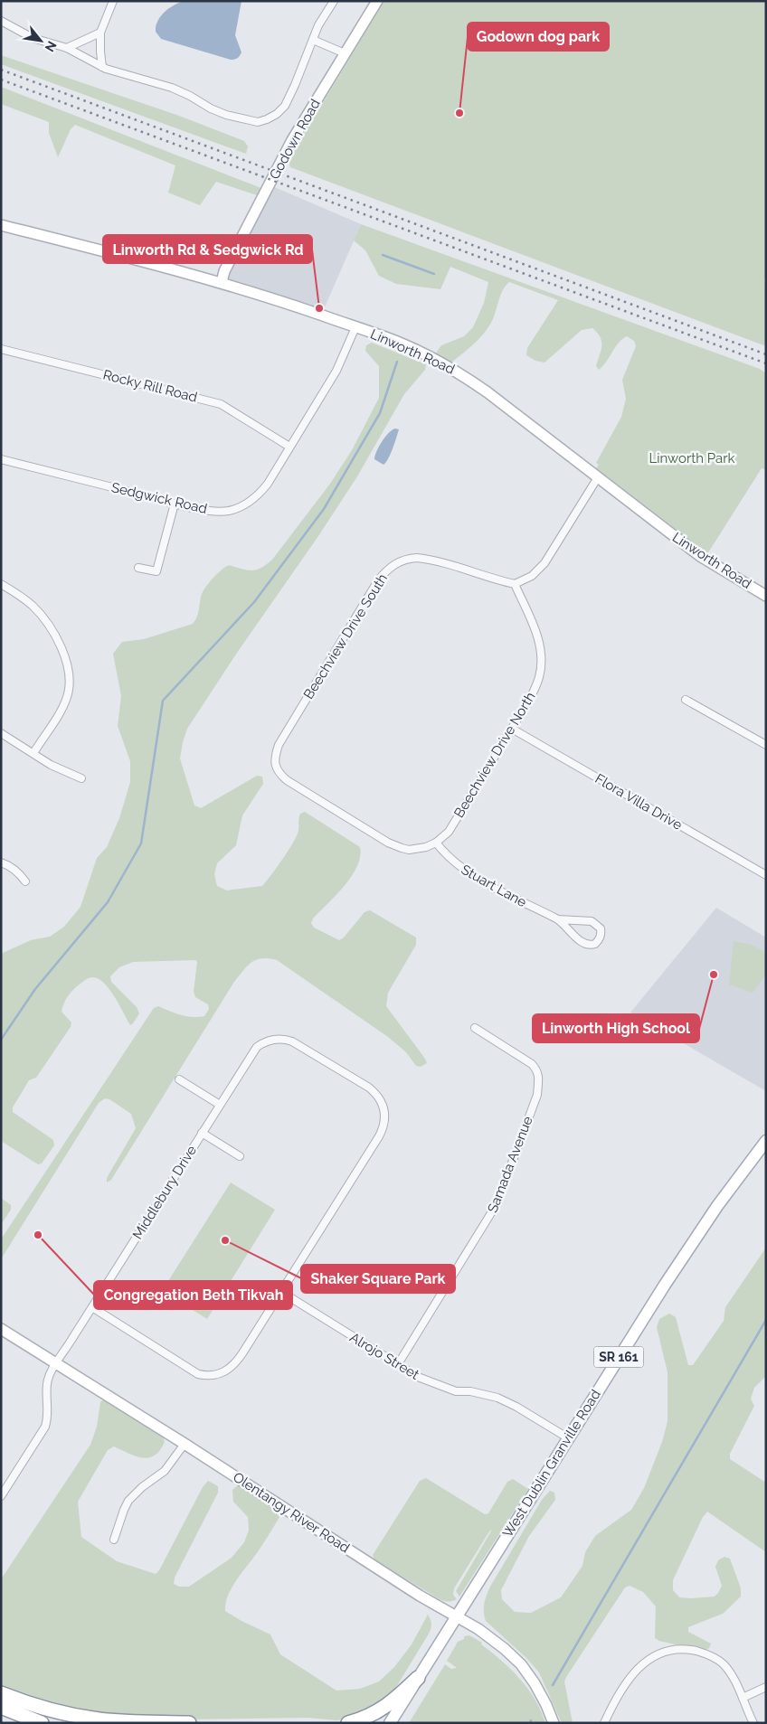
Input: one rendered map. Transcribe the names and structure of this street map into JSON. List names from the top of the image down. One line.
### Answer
{"streets":{"main road":["Godown Road","Linworth Road","SR 161","West Dublin Granville Road","Olentangy River Road"],"street":["Rocky Rill Road","Sedgwick Road","Beechview Drive South","Beechview Drive North","Flora Villa Drive","Stuart Lane","Samada Avenue","Middlebury Drive","Alrojo Street"]},"crossings":[["Godown Road","Linworth Road"],["Linworth Road","Sedgwick Road"],["Rocky Rill Road","Sedgwick Road"],["Beechview Drive South","Beechview Drive North"],["Beechview Drive South","Stuart Lane"],["Beechview Drive North","Flora Villa Drive"],["Beechview Drive North","Stuart Lane"],["Samada Avenue","Alrojo Street"],["Middlebury Drive","Alrojo Street"],["Middlebury Drive","Olentangy River Road"],["Alrojo Street","West Dublin Granville Road"],["West Dublin Granville Road","Olentangy River Road"]],"parks":["Linworth Park"],"places":["Godown dog park","Linworth Rd & Sedgwick Rd","Linworth High School","Congregation Beth Tikvah","Shaker Square Park"],"north":"bottom right"}
